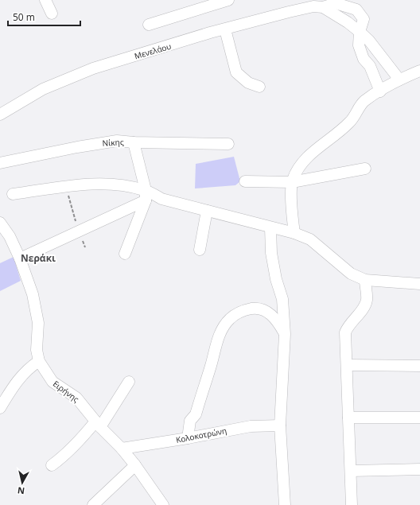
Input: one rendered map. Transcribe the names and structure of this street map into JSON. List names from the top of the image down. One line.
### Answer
{"streets":{"street":["Μενελάου","Νίκης","Ειρήνης","Κολοκοτρώνη"]},"crossings":[["Ειρήνης","Κολοκοτρώνη"]],"districts":["Νεράκι"],"scale_bar":"50 m","north":"bottom"}
